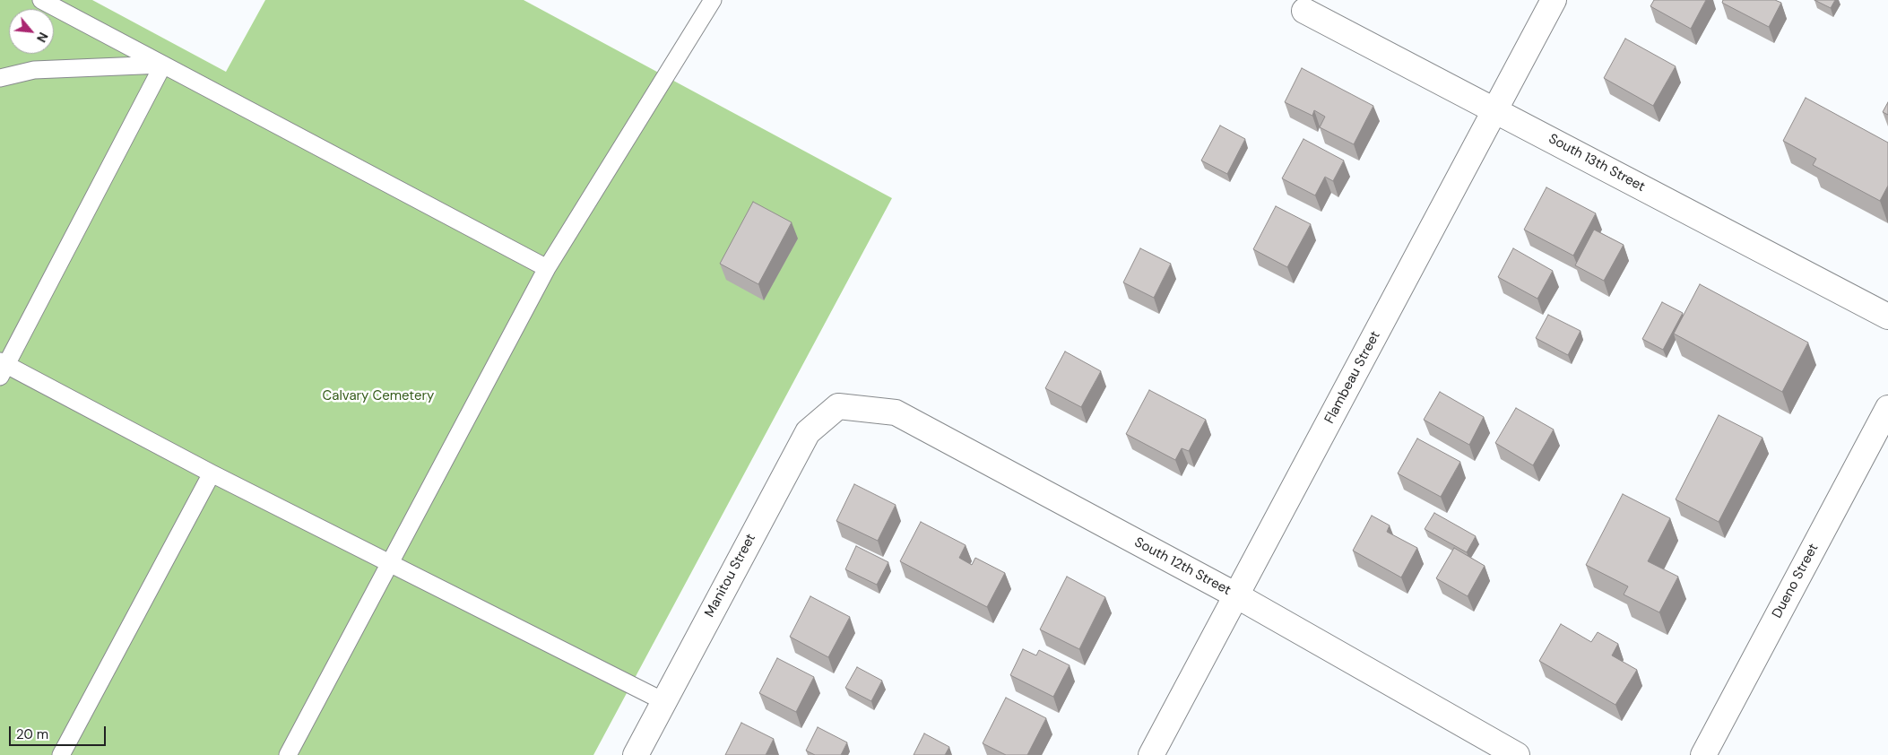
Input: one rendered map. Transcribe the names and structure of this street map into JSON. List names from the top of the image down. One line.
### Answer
{"streets":{"street":["South 13th Street","Flambeau Street","South 12th Street","Manitou Street","Dueno Street"]},"crossings":[["South 13th Street","Flambeau Street"],["Flambeau Street","South 12th Street"],["South 12th Street","Manitou Street"]],"parks":["Calvary Cemetery"],"scale_bar":"20 m","north":"bottom right"}
